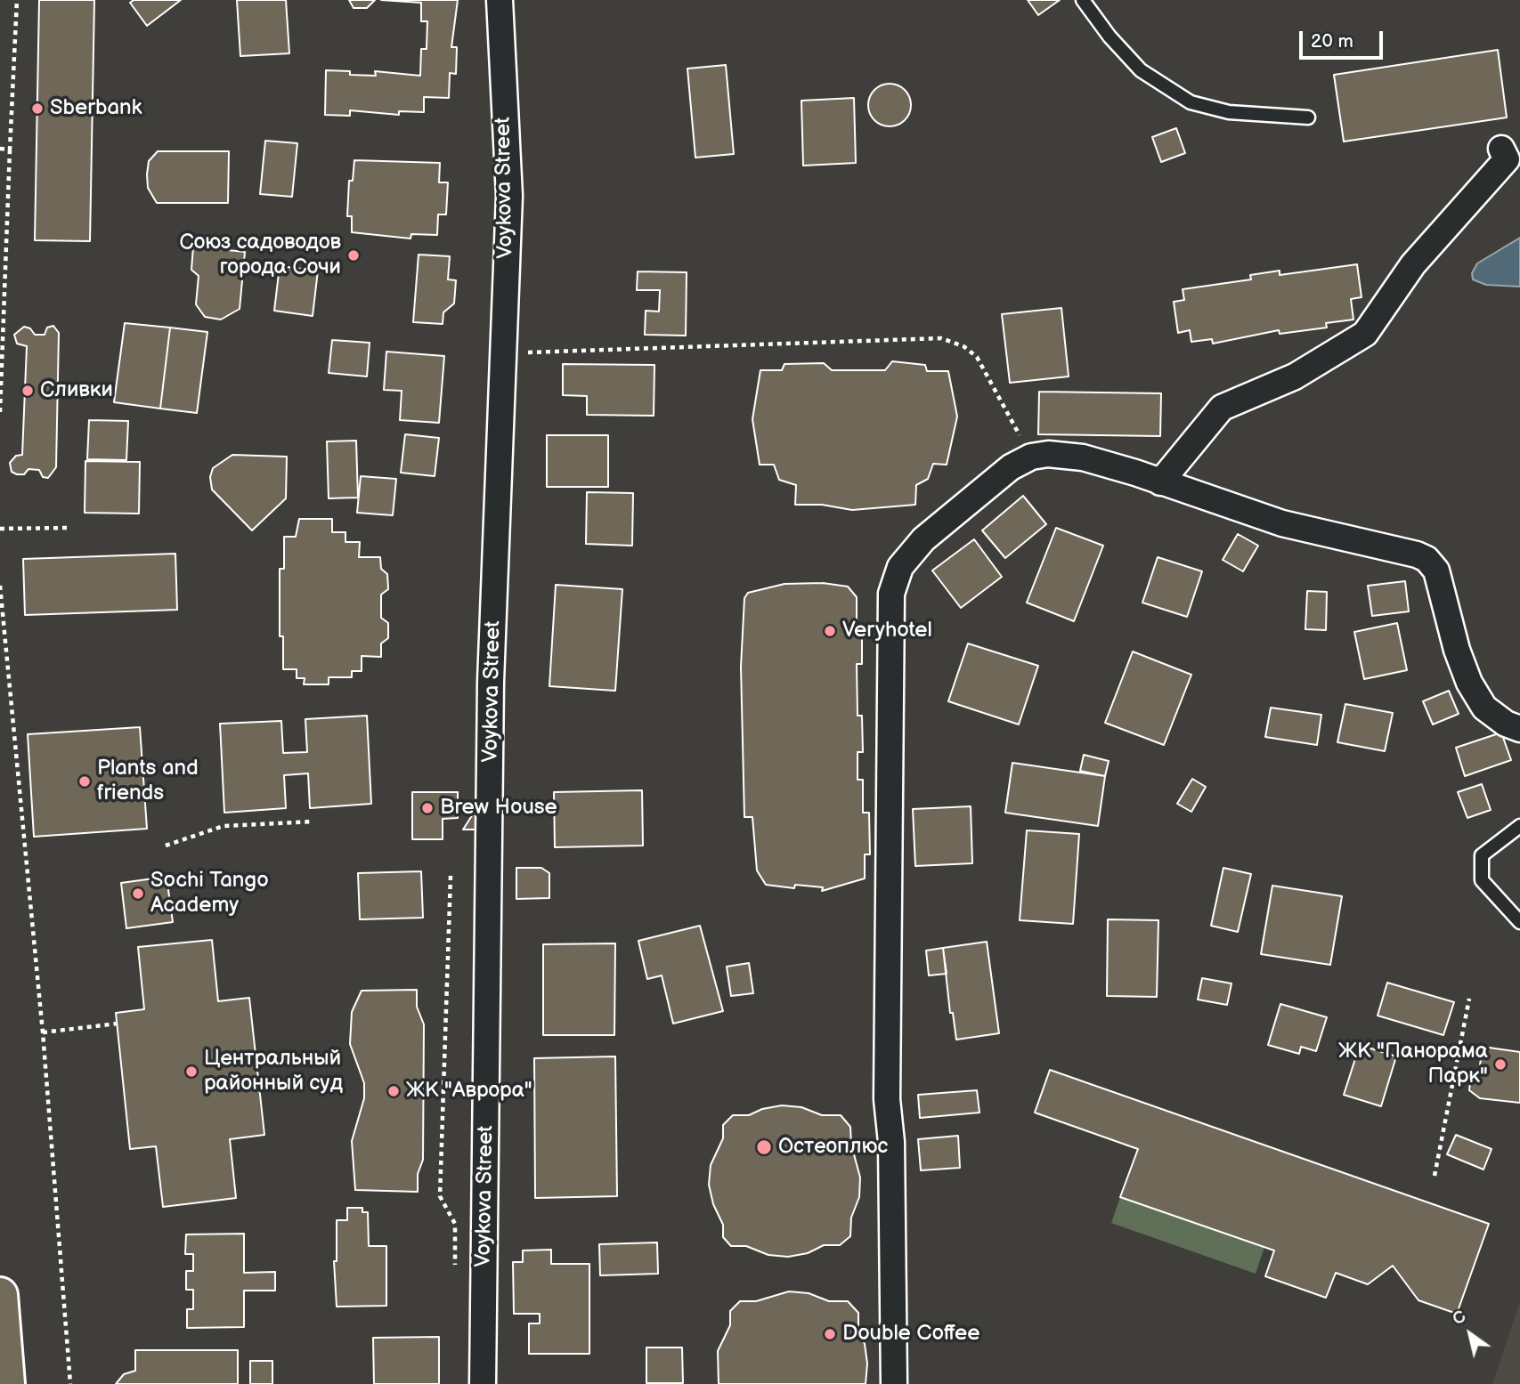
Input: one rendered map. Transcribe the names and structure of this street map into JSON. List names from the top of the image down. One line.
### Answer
{"streets":{"street":["Voykova Street"]},"places":["Sberbank","Союз садоводов города Сочи","Сливки","Veryhotel","Plants and friends","Brew House","Sochi Tango Academy","ЖК \"Панорама Парк\"","Центральный районный суд","ЖК \"Аврора\"","Остеоплюс","Double Coffee"],"scale_bar":"20 m","north":"top left"}
